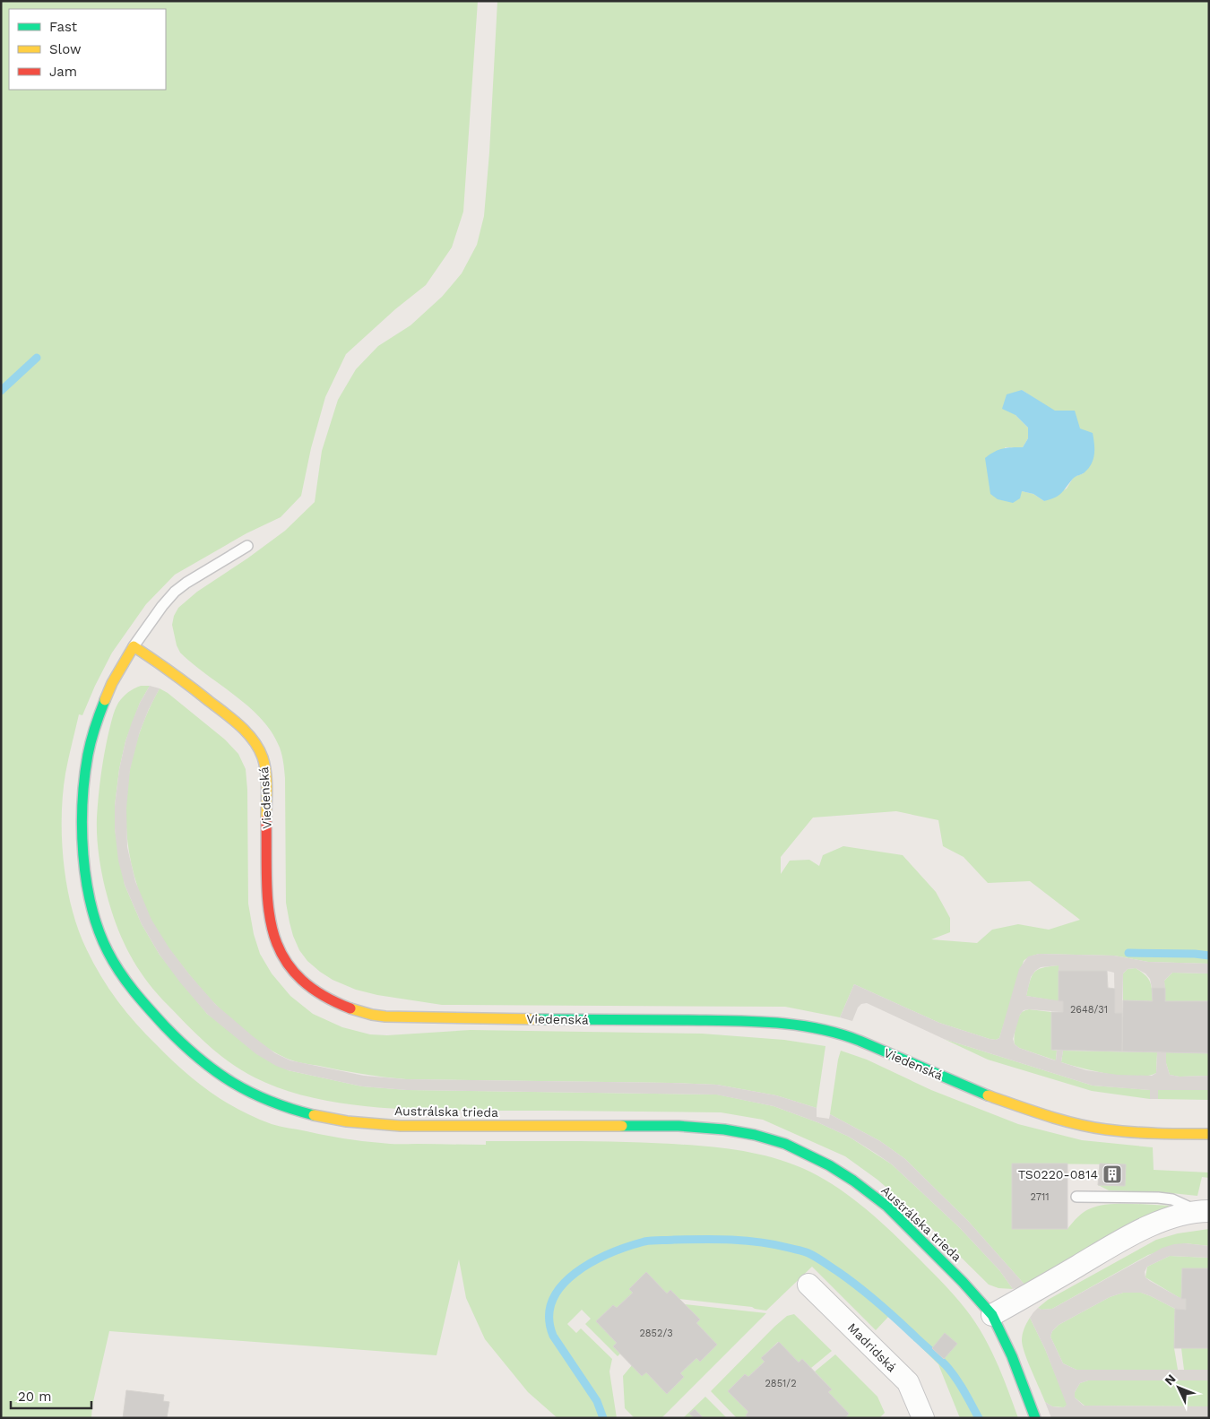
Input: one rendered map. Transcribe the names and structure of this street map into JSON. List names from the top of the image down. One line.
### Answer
{"streets":{"street":["Viedenská","Austrálska trieda","Madridská"]},"crossings":[["Viedenská","Austrálska trieda"]],"places":{"building":["TS0220-0814"]},"house_numbers":["2648/31","2711","2852/3","2851/2"],"legend":["Fast","Slow","Jam"],"scale_bar":"20 m","north":"top left"}
